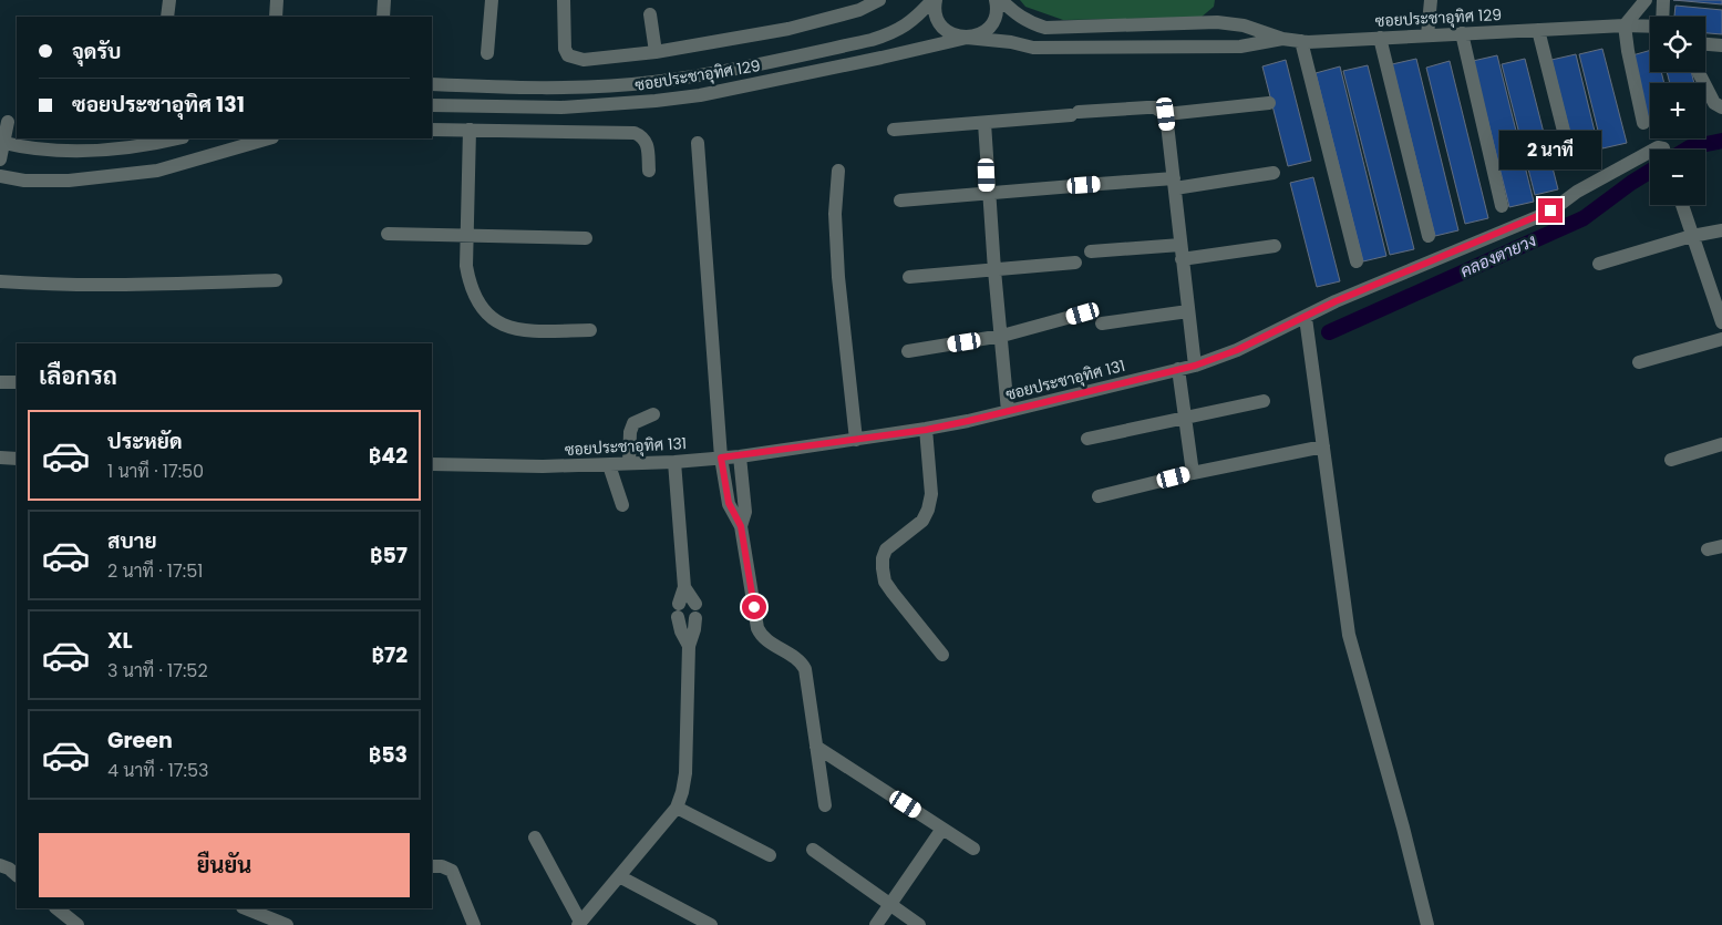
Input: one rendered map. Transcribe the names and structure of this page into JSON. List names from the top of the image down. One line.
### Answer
{"streets":{"street":["ซอยประชาอุทิศ 129","ซอยประชาอุทิศ 131"]},"water":["คลองตายวง"],"page":{"map_buttons":["+","−"],"banner":["จุดรับ","ซอยประชาอุทิศ 131"],"bubble":"2 นาที","heading":"เลือกรถ","list":[{"name":"ประหยัด","note":"1 นาที · 17:50","value":"฿42"},{"name":"สบาย","note":"2 นาที · 17:51","value":"฿57"},{"name":"XL","note":"3 นาที · 17:52","value":"฿72"},{"name":"Green","note":"4 นาที · 17:53","value":"฿53"}],"buttons":"ยืนยัน"}}
